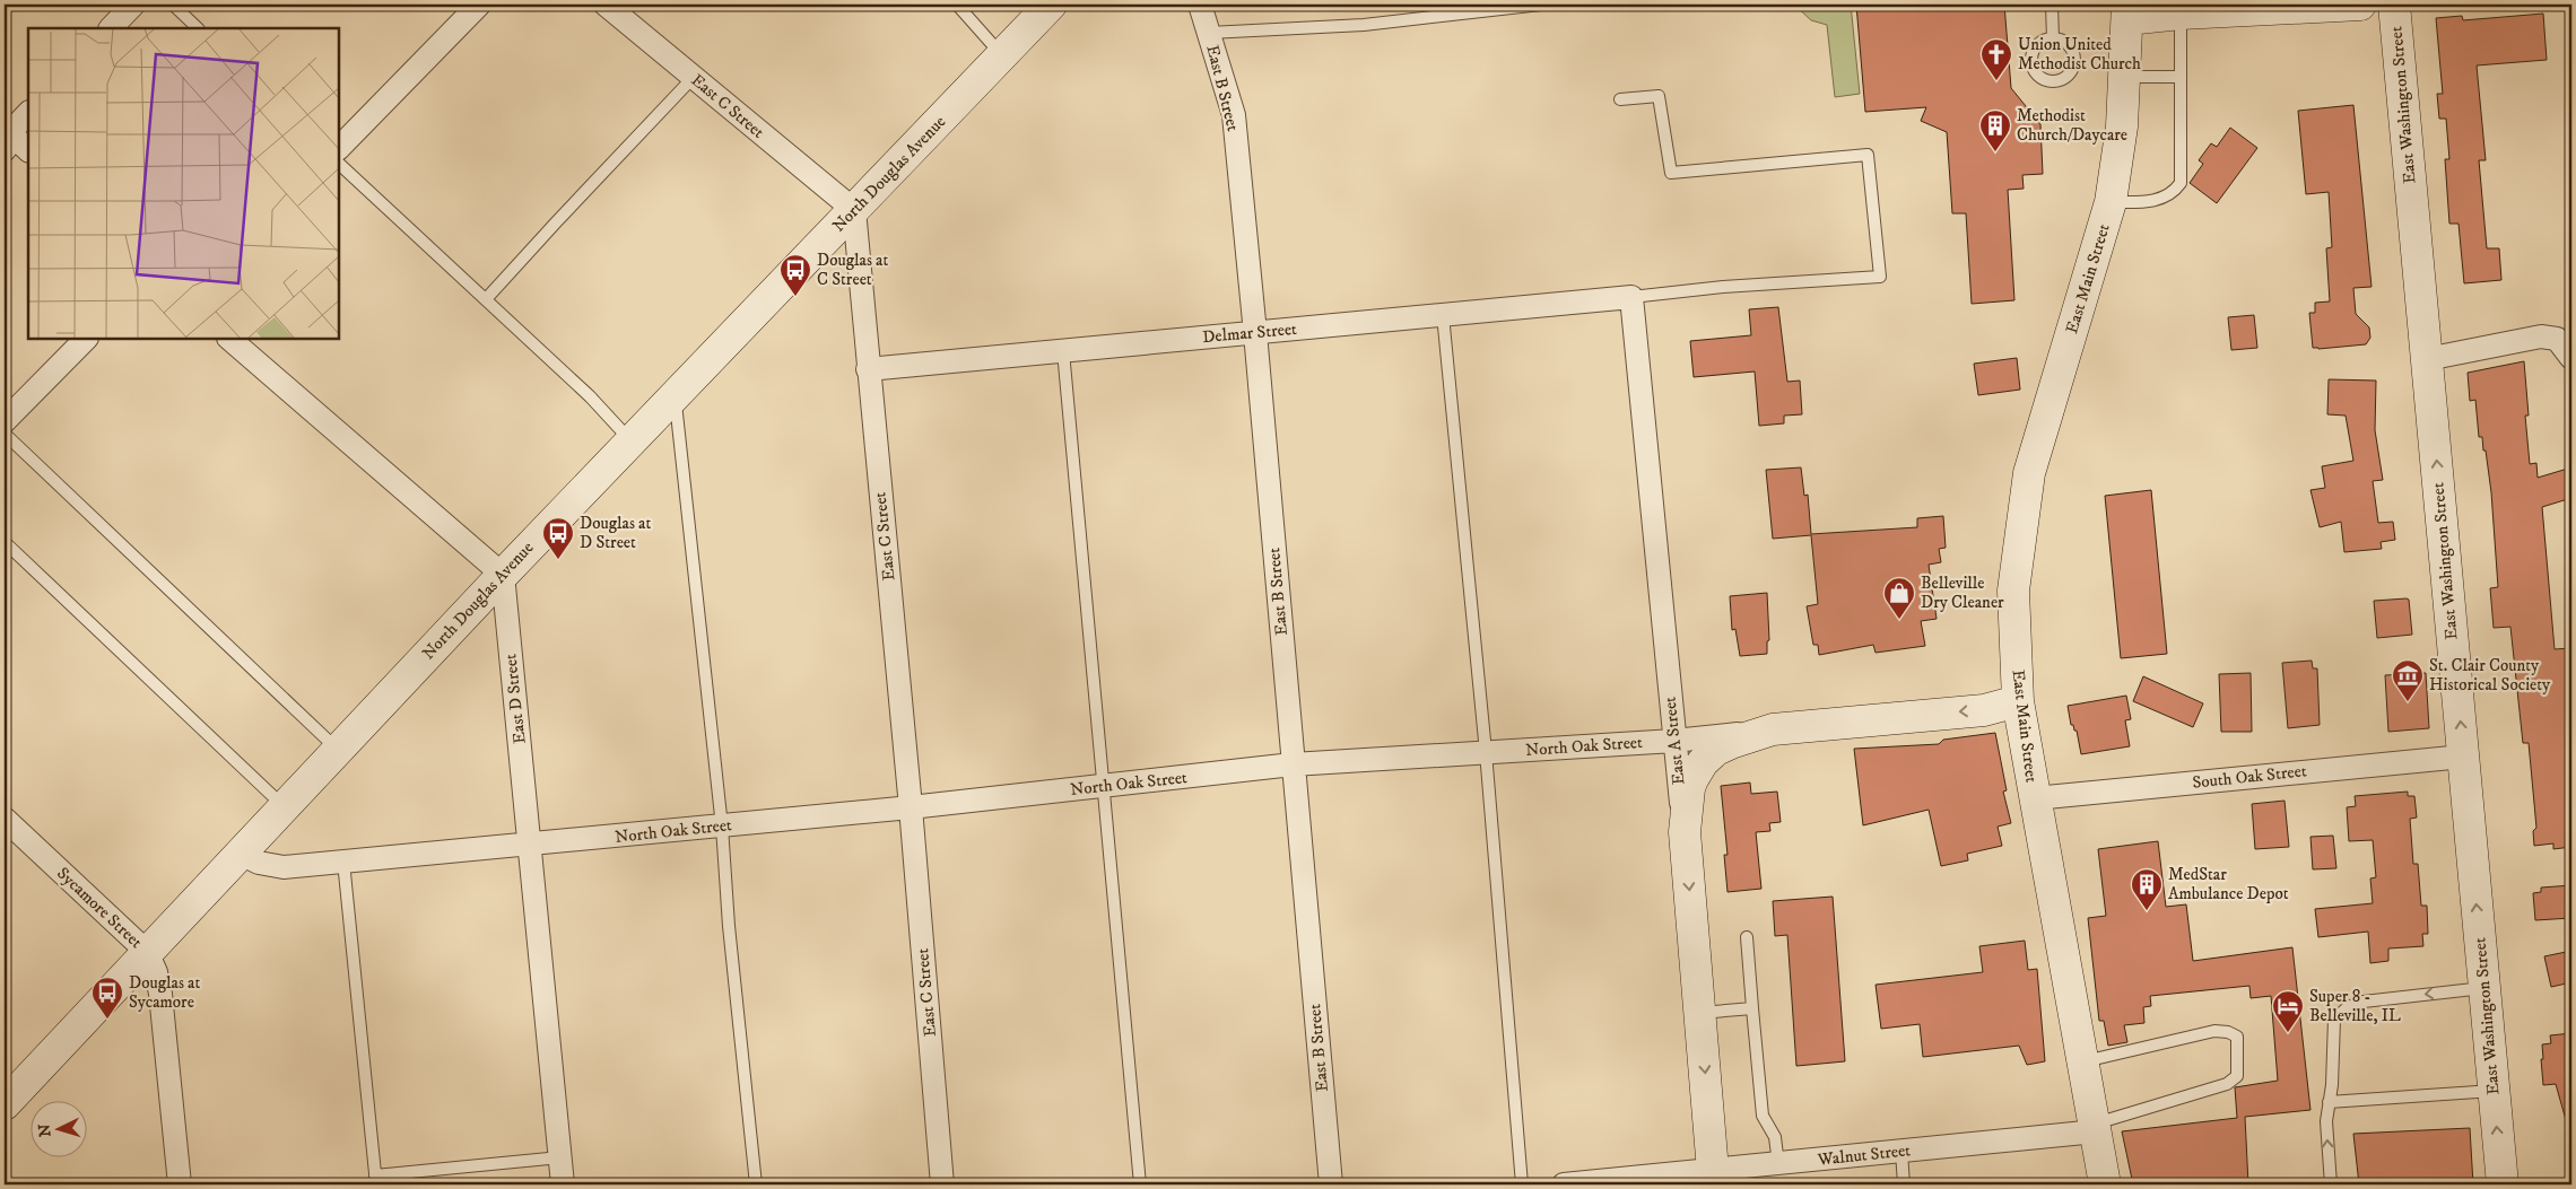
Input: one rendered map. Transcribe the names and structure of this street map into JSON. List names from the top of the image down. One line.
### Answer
{"streets":{"main road":["East Washington Street","North Douglas Avenue","East Main Street","East A Street","North Oak Street"],"street":["East B Street","East C Street","Delmar Street","East D Street","South Oak Street","Sycamore Street","Walnut Street"]},"crossings":[["East B Street","Delmar Street"],["East B Street","North Oak Street"],["East Washington Street","South Oak Street"],["East C Street","North Douglas Avenue"],["East C Street","Delmar Street"],["East C Street","North Oak Street"],["North Douglas Avenue","East D Street"],["North Douglas Avenue","North Oak Street"],["North Douglas Avenue","Sycamore Street"],["East Main Street","North Oak Street"],["East Main Street","South Oak Street"],["East Main Street","Walnut Street"],["Delmar Street","East A Street"],["East D Street","North Oak Street"],["East A Street","North Oak Street"],["East A Street","Walnut Street"]],"one_way":["East Washington Street","East A Street"],"places":{"church":["Union United Methodist Church"],"building":["Methodist Church/Daycare","MedStar Ambulance Depot"],"bus stop":["Douglas at C Street","Douglas at D Street","Douglas at Sycamore"],"shop":["Belleville Dry Cleaner"],"museum":["St. Clair County Historical Society"],"hotel":["Super 8 - Belleville, IL"]},"north":"left"}
